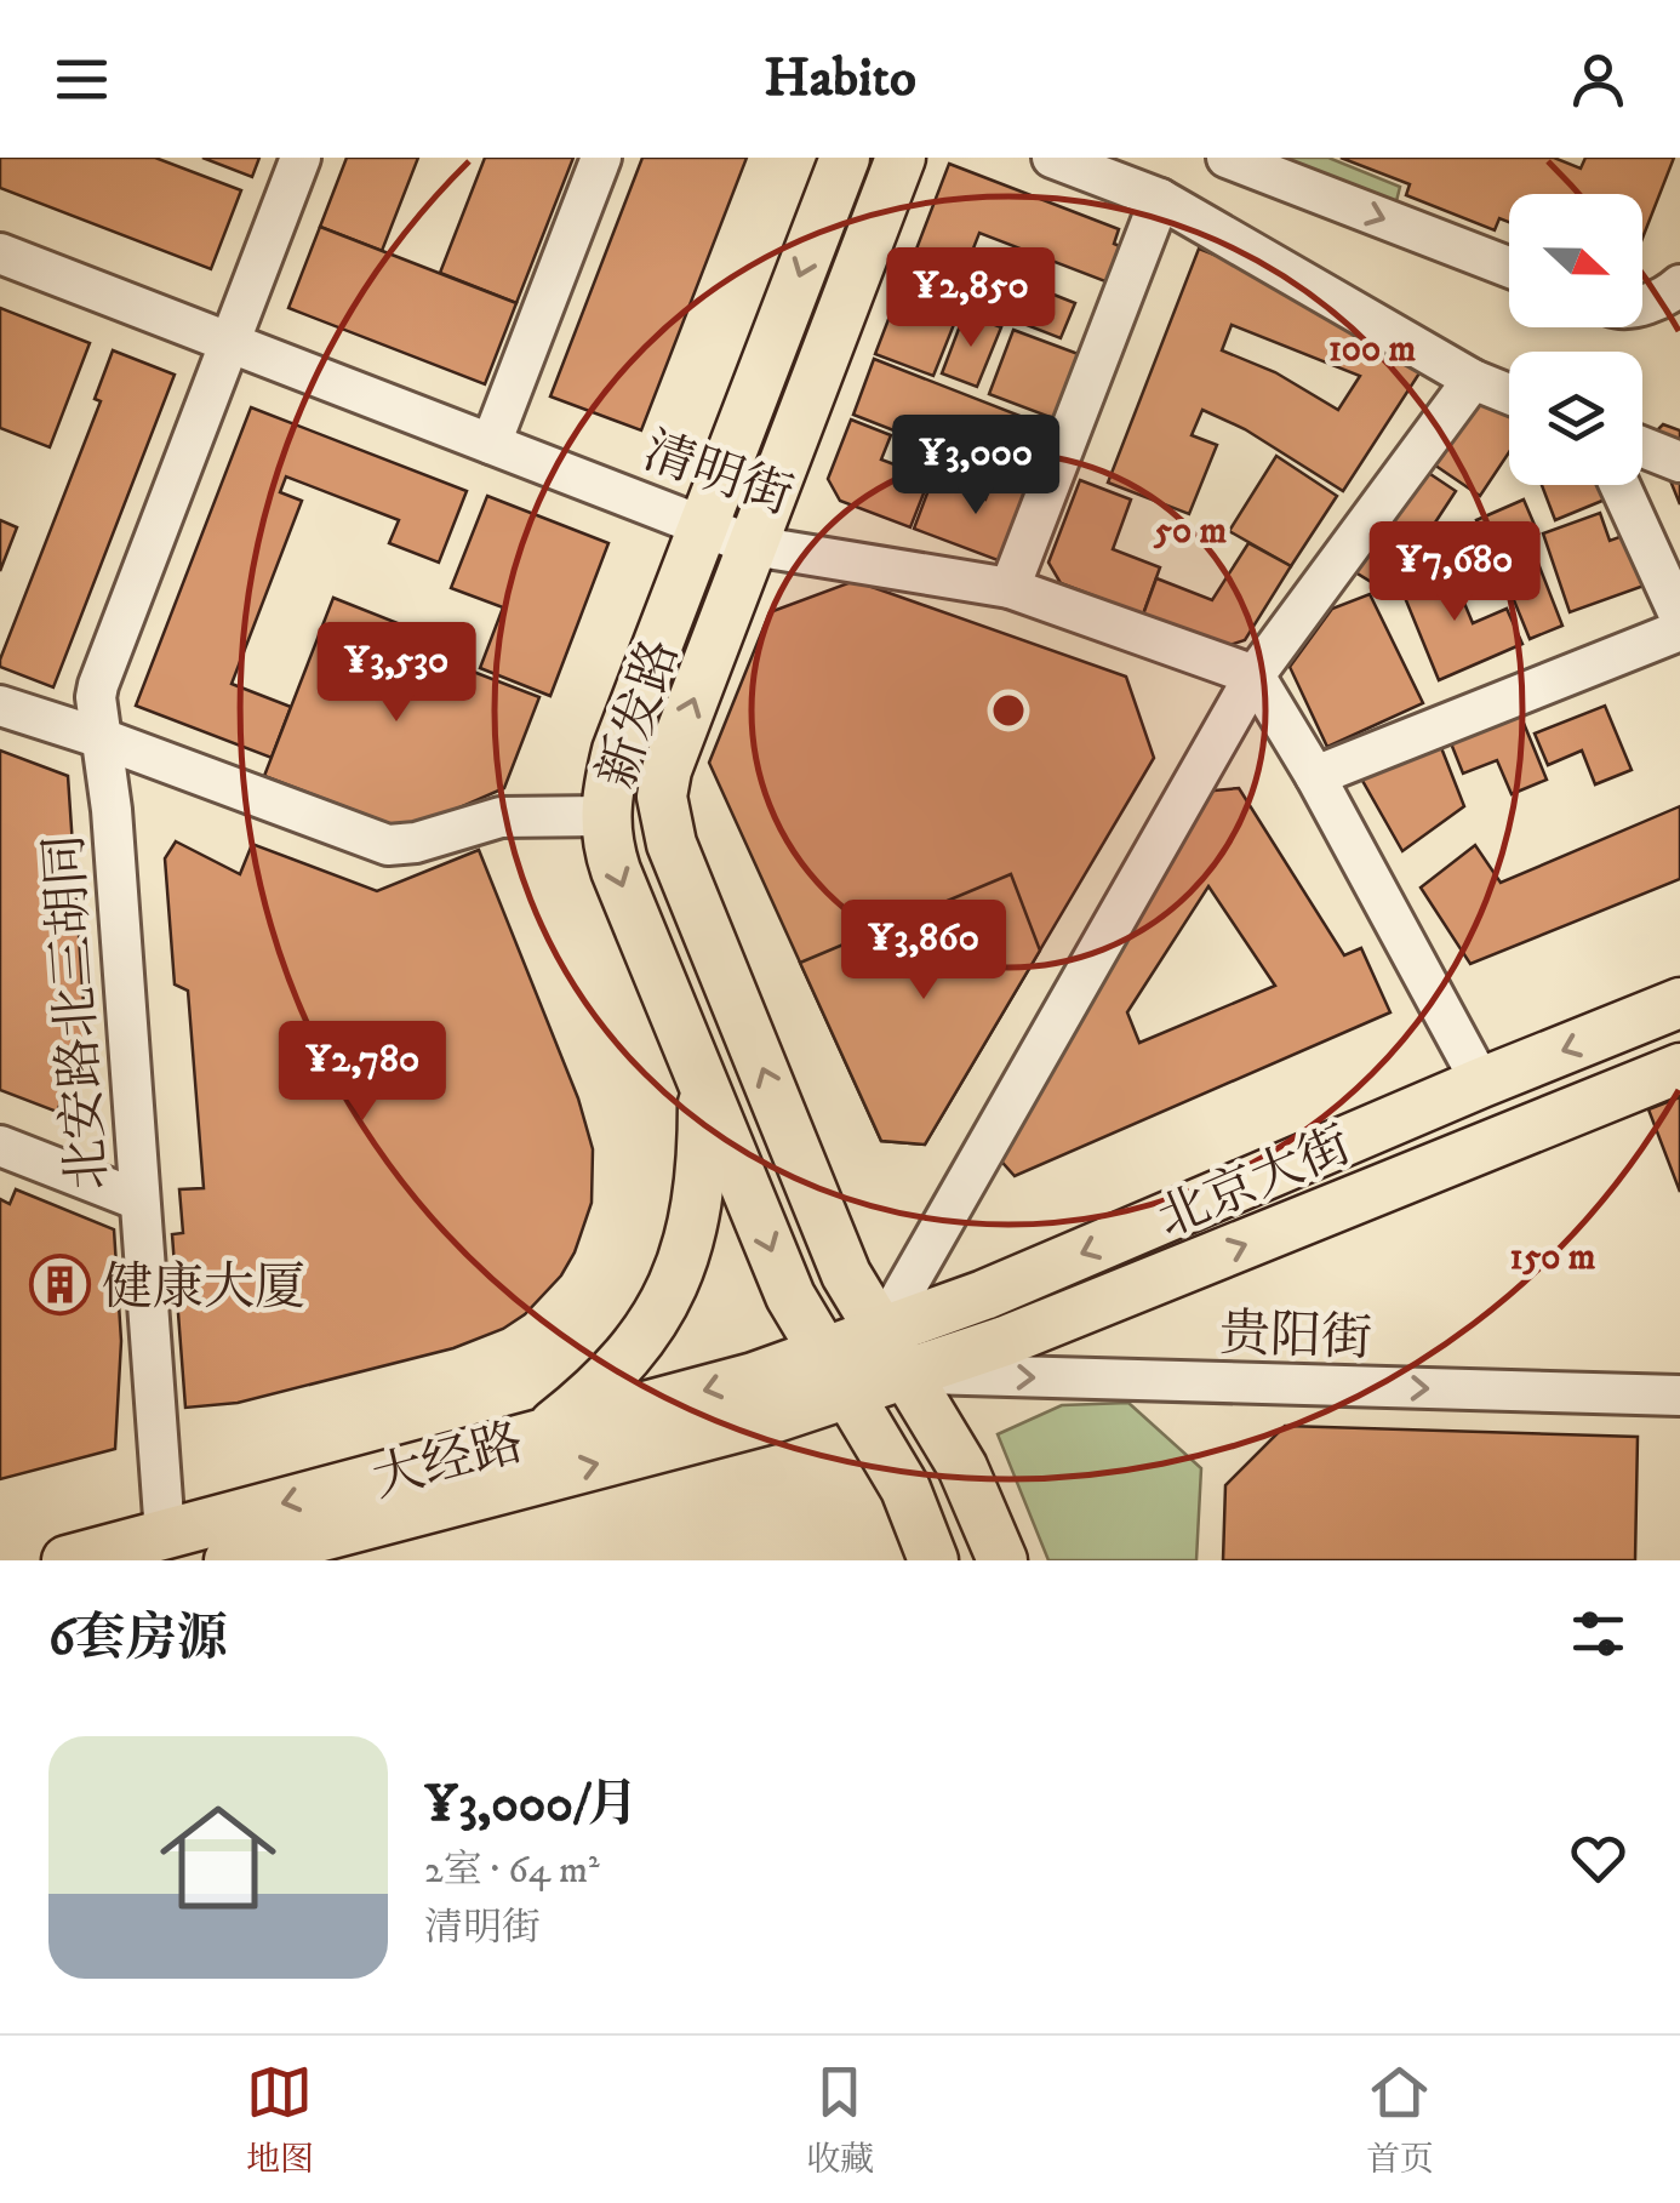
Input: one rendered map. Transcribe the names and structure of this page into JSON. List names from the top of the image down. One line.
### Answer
{"streets":{"main road":["新发路","北京大街","大经路"],"street":["清明街","北安路北三胡同","贵阳街"]},"crossings":[["清明街","新发路"],["清明街","北安路北三胡同"],["新发路","北京大街"],["新发路","贵阳街"],["新发路","大经路"],["北安路北三胡同","大经路"],["北京大街","贵阳街"],["北京大街","大经路"]],"one_way":["贵阳街"],"places":{"building":["健康大厦"]},"north":"right","page":{"header":"Habito","price":["¥2,850","¥3,000","¥7,680","¥3,530","¥3,860","¥2,780"],"heading":"6套房源","list":[{"name":"¥3,000/月","note":"2室 · 64 m² · 清明街"}],"tabs":["地图","收藏","首页"]},"rings":["100 m","50 m","150 m"]}
